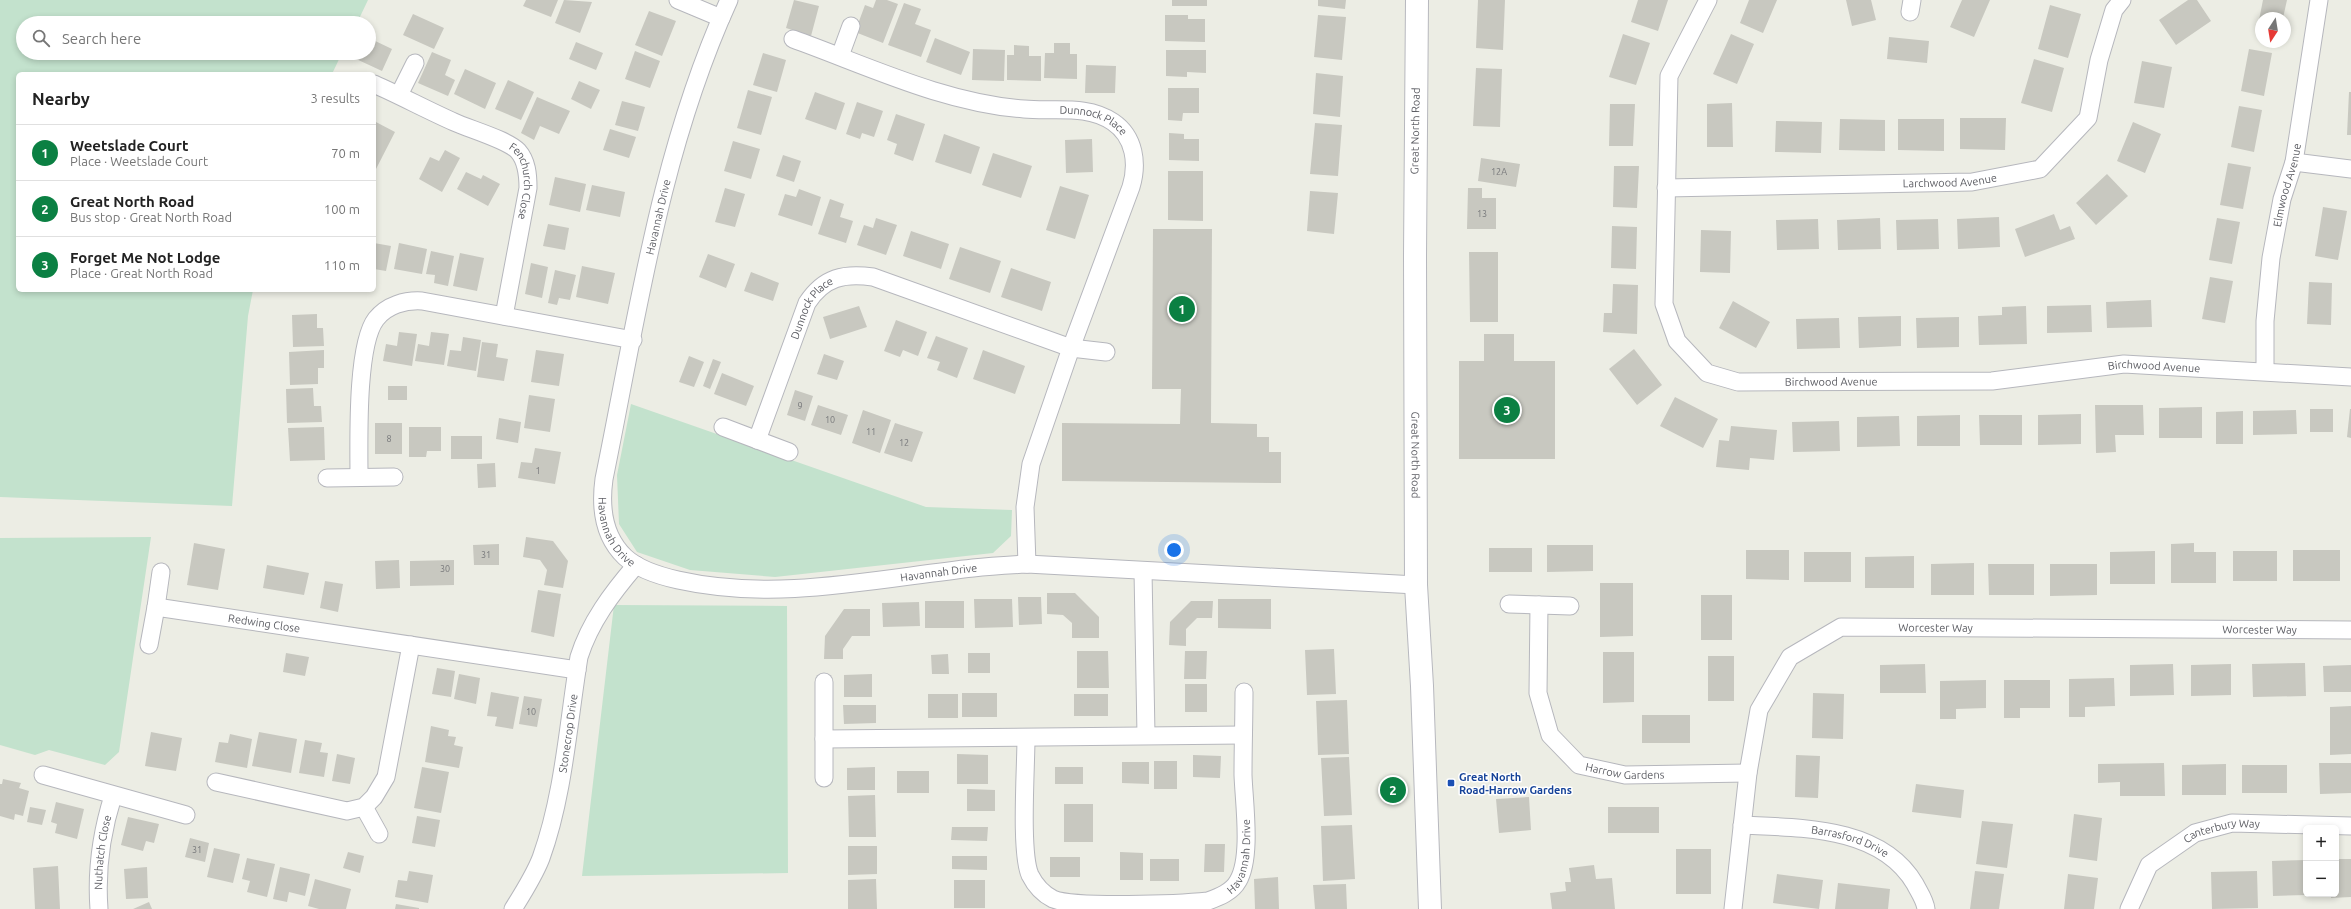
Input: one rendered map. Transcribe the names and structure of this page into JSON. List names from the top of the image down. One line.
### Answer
{"streets":{"main road":["Great North Road"],"street":["Dunnock Place","Larchwood Avenue","Fenchurch Close","Elmwood Avenue","Havannah Drive","Birchwood Avenue","Redwing Close","Worcester Way","Stonecrop Drive","Harrow Gardens","Canterbury Way","Barrasford Drive","Nuthatch Close"]},"crossings":[["Dunnock Place","Havannah Drive"],["Great North Road","Havannah Drive"],["Larchwood Avenue","Birchwood Avenue"],["Elmwood Avenue","Birchwood Avenue"],["Havannah Drive","Stonecrop Drive"],["Redwing Close","Stonecrop Drive"],["Worcester Way","Harrow Gardens"],["Worcester Way","Barrasford Drive"]],"places":{"transit":["Great North Road-Harrow Gardens"]},"house_numbers":["12A","13","9","10","11","8","12","1","31","30","10","31"],"north":"bottom","page":{"search":"Search here","heading":["Nearby","3 results"],"list":[{"mark":"1","name":"Weetslade Court","note":"Place · Weetslade Court","value":"70 m"},{"mark":"2","name":"Great North Road","note":"Bus stop · Great North Road","value":"100 m"},{"mark":"3","name":"Forget Me Not Lodge","note":"Place · Great North Road","value":"110 m"}],"pins":["1","3","2"],"map_buttons":["+","−"]}}
